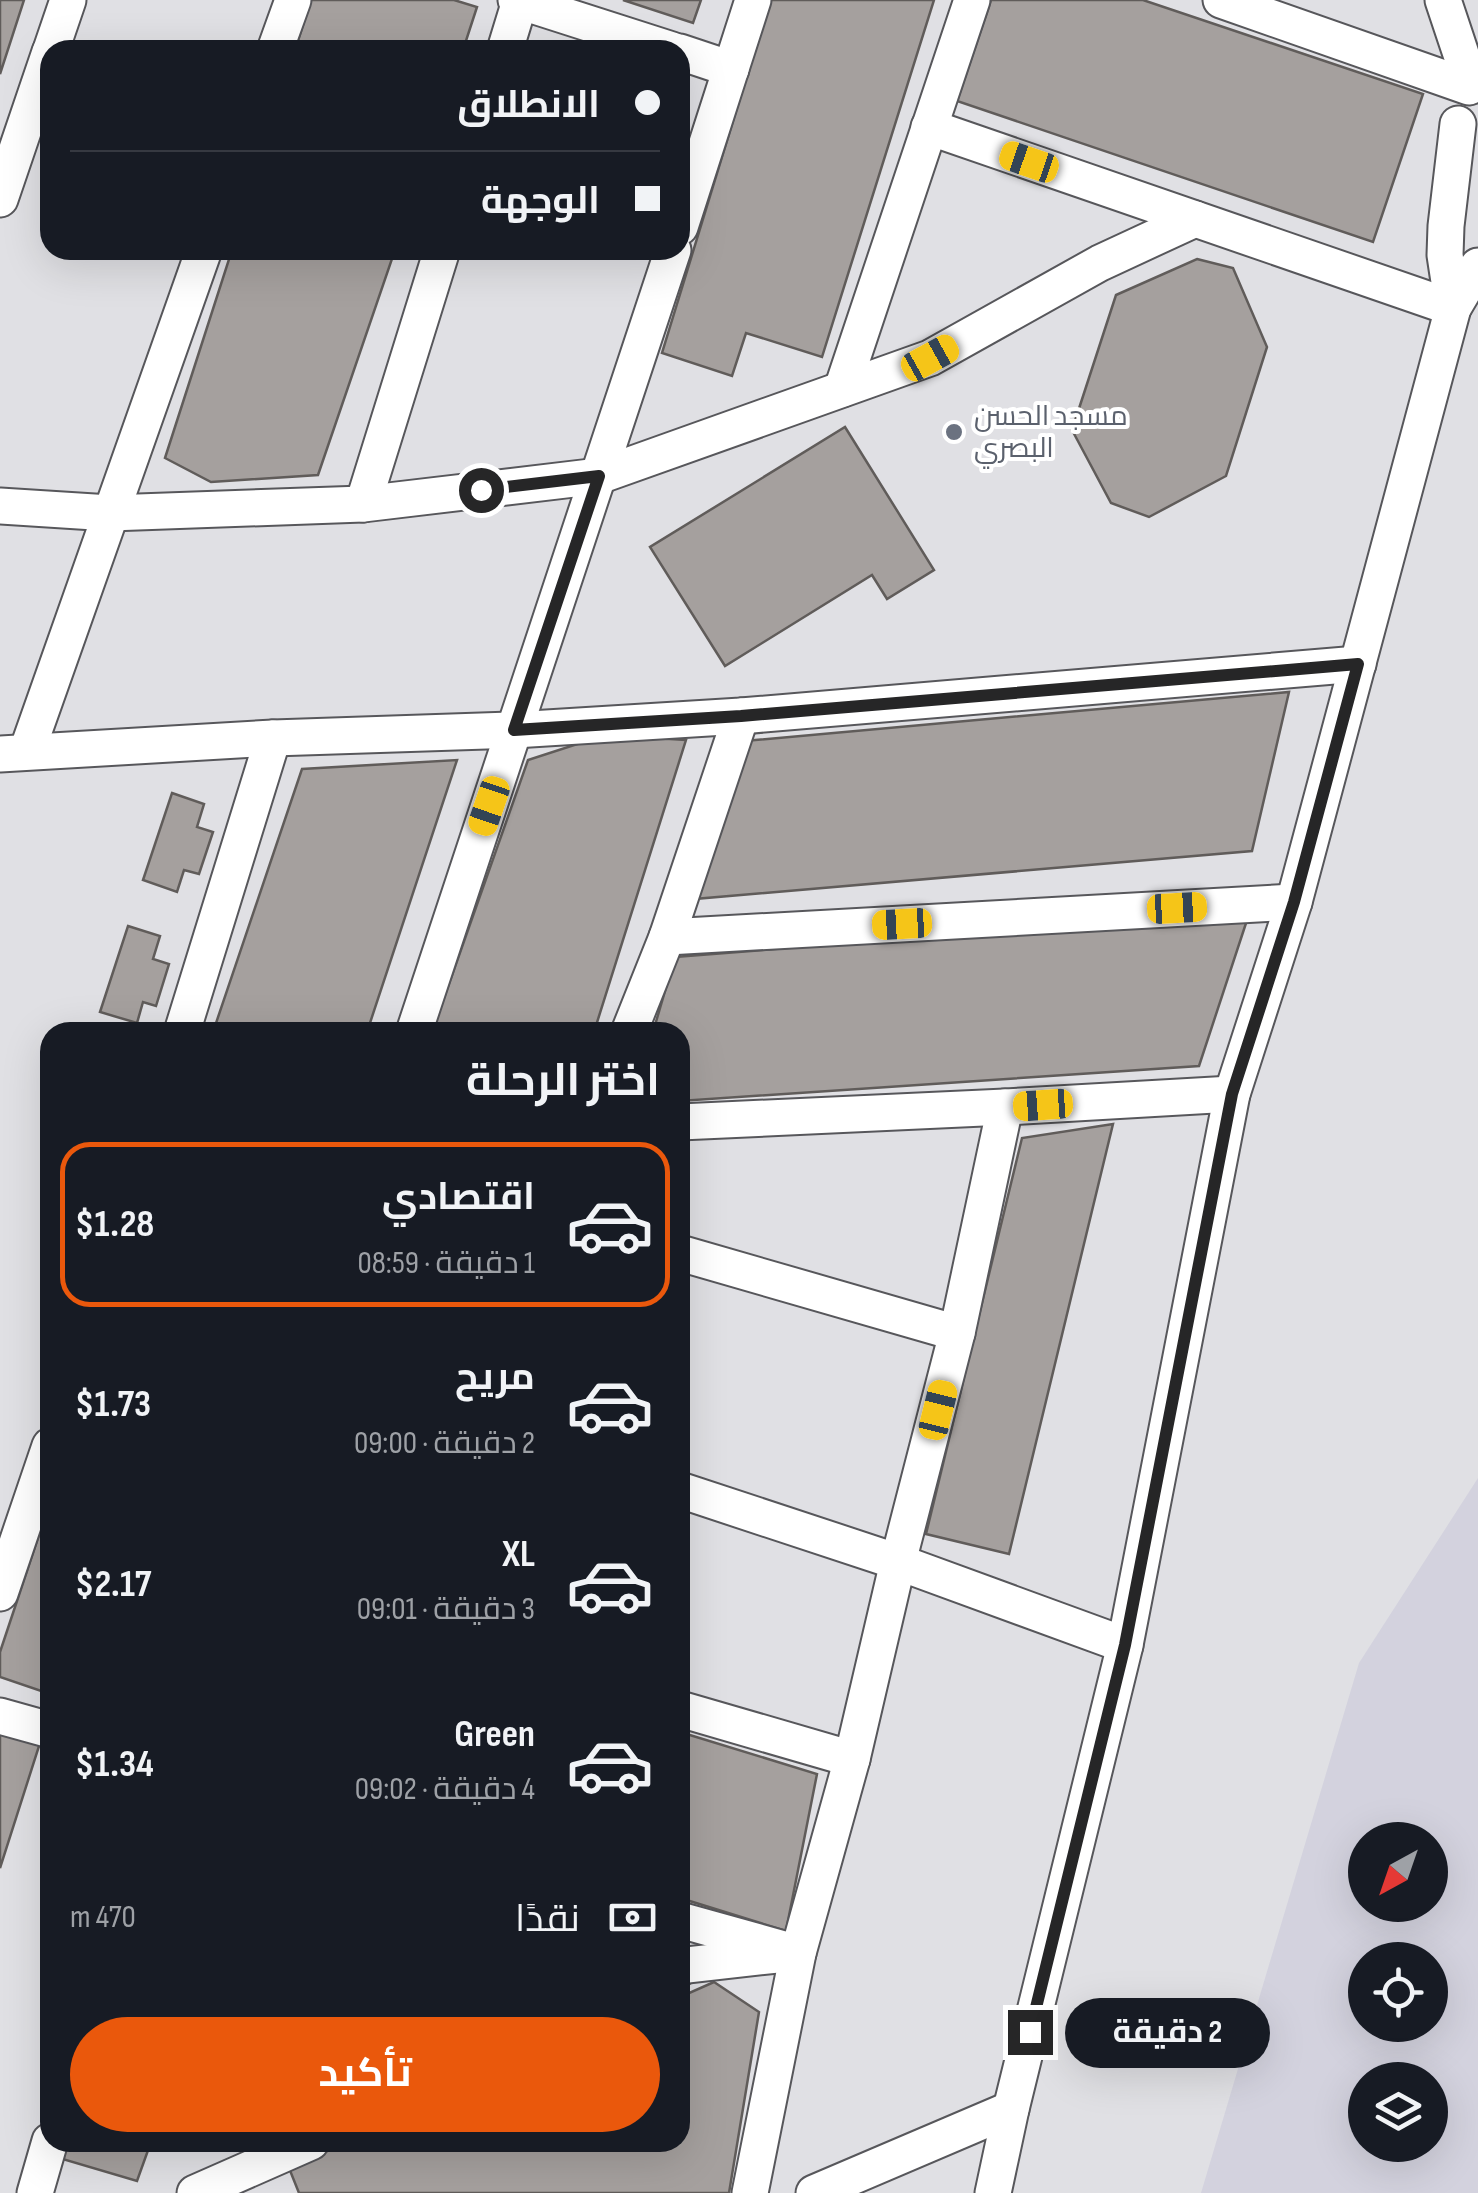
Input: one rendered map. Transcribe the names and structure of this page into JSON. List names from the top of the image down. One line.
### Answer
{"places":["مسجد الحسن البصري"],"north":"bottom left","page":{"banner":["الانطلاق","الوجهة"],"heading":"اختر الرحلة","list":[{"name":"اقتصادي","note":"1 دقيقة · 08:59","value":"$1.28"},{"name":"مريح","note":"2 دقيقة · 09:00","value":"$1.73"},{"name":"XL","note":"3 دقيقة · 09:01","value":"$2.17"},{"name":"Green","note":"4 دقيقة · 09:02","value":"$1.34"}],"pay":["نقدًا","470 m"],"buttons":"تأكيد","bubble":"2 دقيقة"}}
